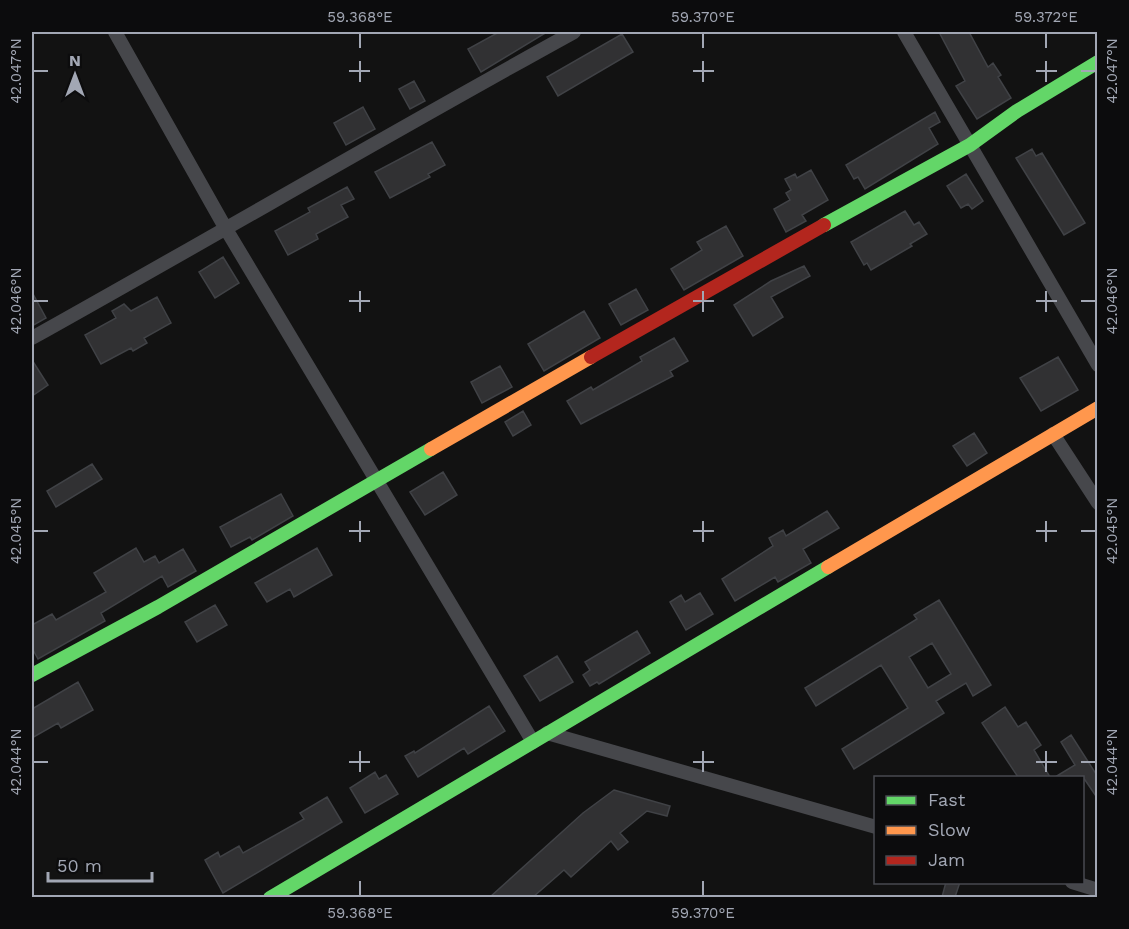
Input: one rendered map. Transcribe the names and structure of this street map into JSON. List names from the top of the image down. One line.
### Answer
{"legend":["Fast","Slow","Jam"],"scale_bar":"50 m","north":"top","coordinates":["59.368°E","59.370°E","59.372°E","42.047°N","42.046°N","42.045°N","42.044°N"]}
